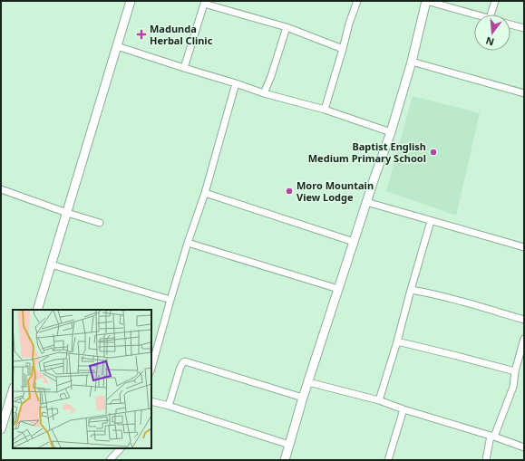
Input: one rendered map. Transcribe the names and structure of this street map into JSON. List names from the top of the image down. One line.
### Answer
{"places":{"health":["Madunda Herbal Clinic"],"other":["Baptist English Medium Primary School","Moro Mountain View Lodge"]},"north":"bottom"}
